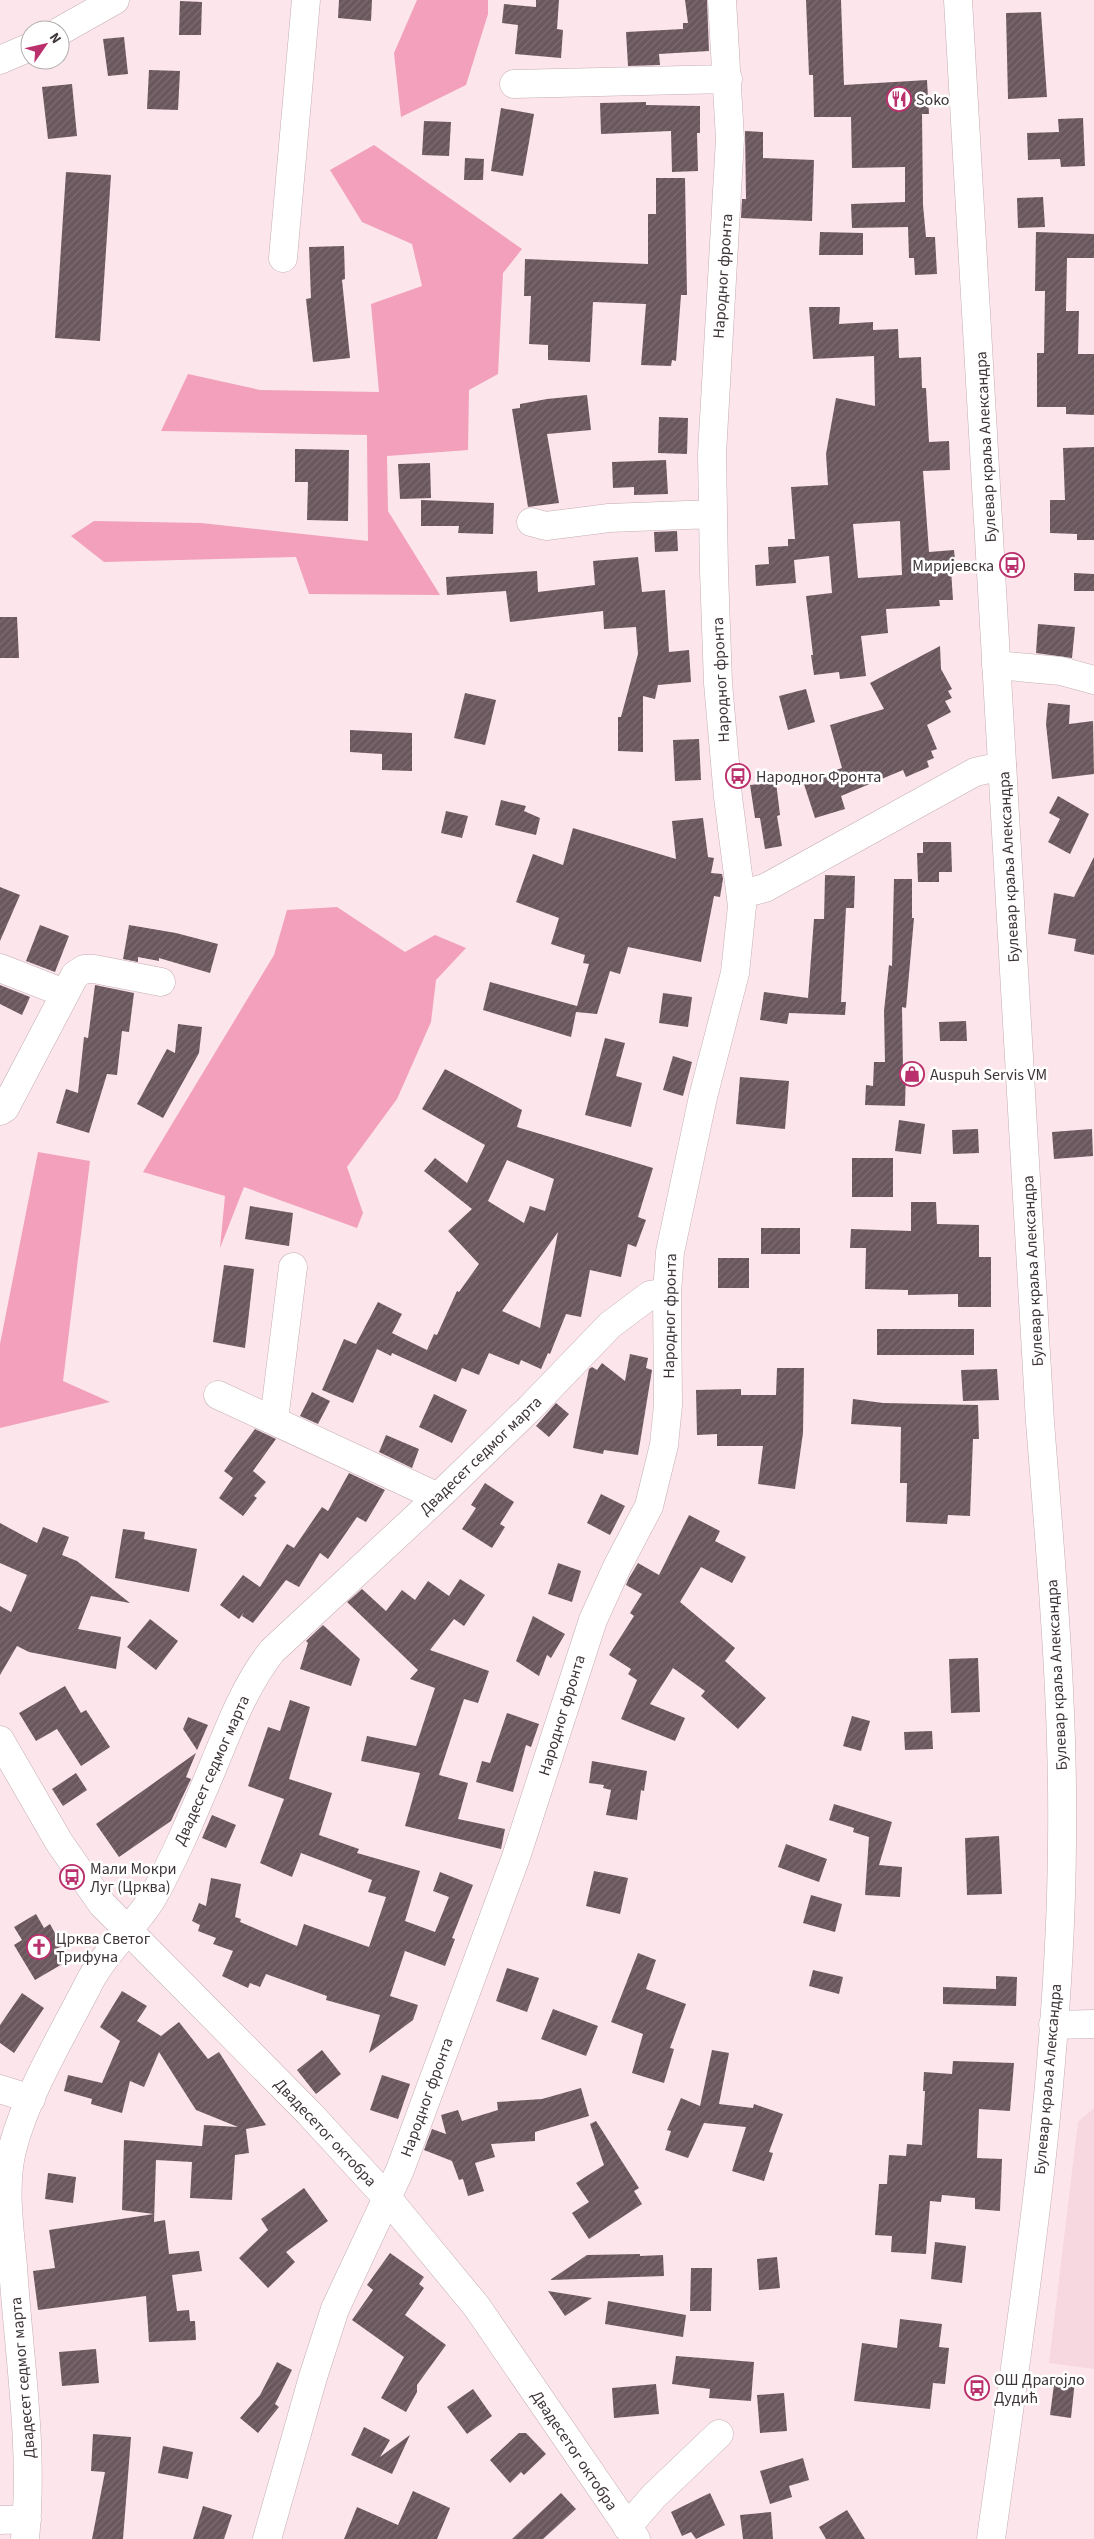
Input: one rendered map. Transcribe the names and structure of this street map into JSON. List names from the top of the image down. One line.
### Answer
{"streets":{"street":["Народног фронта","Булевар краља Александра","Двадесет седмог марта","Двадесетог октобра"]},"crossings":[["Народног фронта","Двадесет седмог марта"],["Народног фронта","Двадесетог октобра"],["Двадесет седмог марта","Двадесетог октобра"]],"places":{"restaurant":["Soko"],"bus stop":["Миријевска","Народног Фронта","Мали Мокри Луг (Црква)","ОШ Драгојло Дудић"],"shop":["Auspuh Servis VM"],"church":["Црква Светог Трифуна"]},"north":"top right"}
